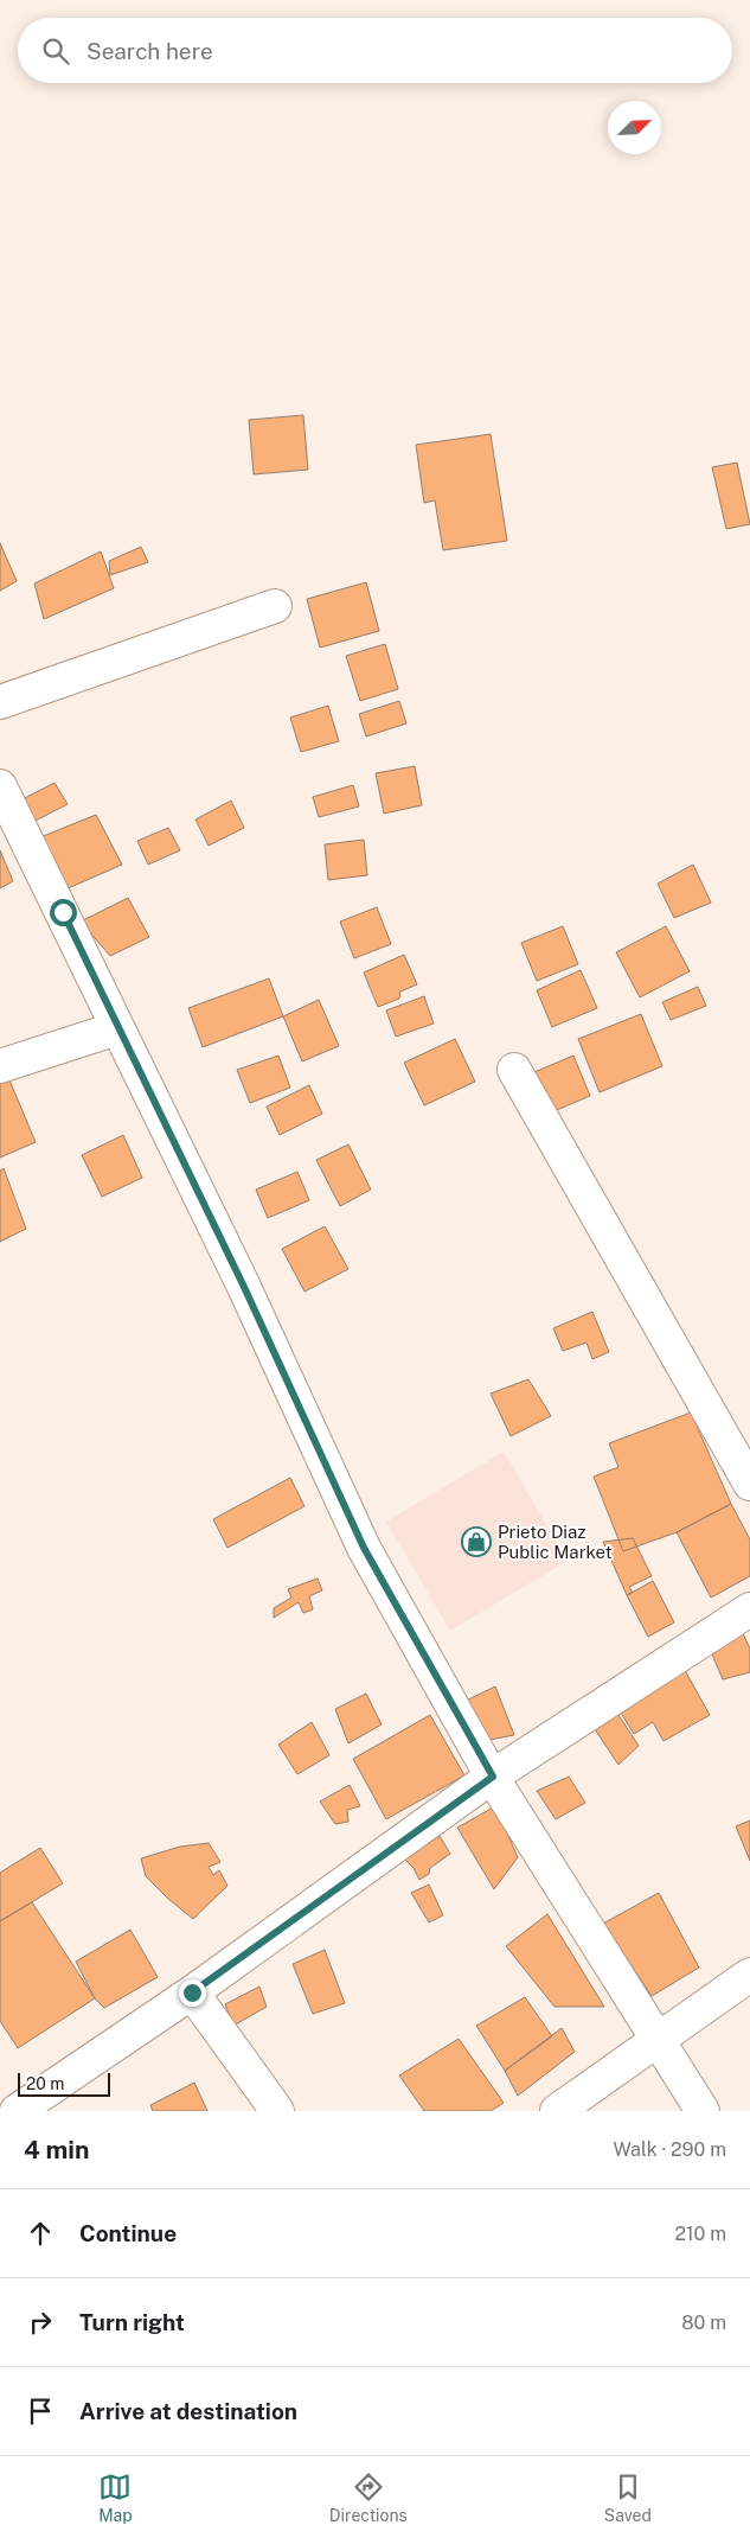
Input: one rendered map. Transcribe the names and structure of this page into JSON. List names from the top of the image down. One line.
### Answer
{"places":{"shop":["Prieto Diaz Public Market"]},"scale_bar":"20 m","north":"top right","page":{"search":"Search here","scale":"20 m","heading":["4 min","Walk · 290 m"],"list":[["Continue","210 m"],["Turn right","80 m"],"Arrive at destination"],"nav":["Map","Directions","Saved"]}}
